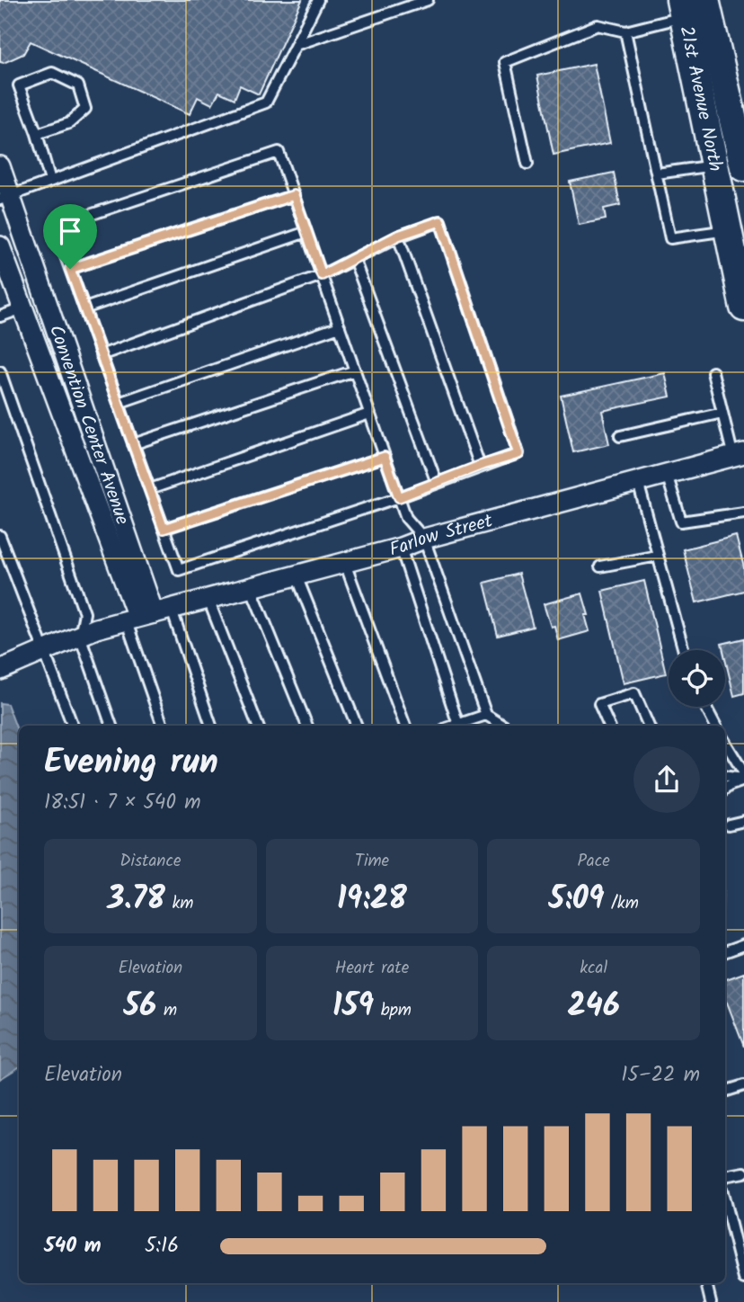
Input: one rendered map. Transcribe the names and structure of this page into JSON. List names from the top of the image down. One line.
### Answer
{"streets":{"main road":["21st Avenue North"],"street":["Convention Center Avenue","Farlow Street"]},"crossings":[["Convention Center Avenue","Farlow Street"]],"page":{"heading":["Evening run","18:51 · 7 × 540 m"],"stats":[["Distance","3.78 km"],["Time","19:28"],["Pace","5:09 /km"],["Elevation","56 m"],["Heart rate","159 bpm"],["kcal","246"]],"chart":["Elevation","15–22 m"],"list":[{"name":"540 m","note":"5:16"}]}}
